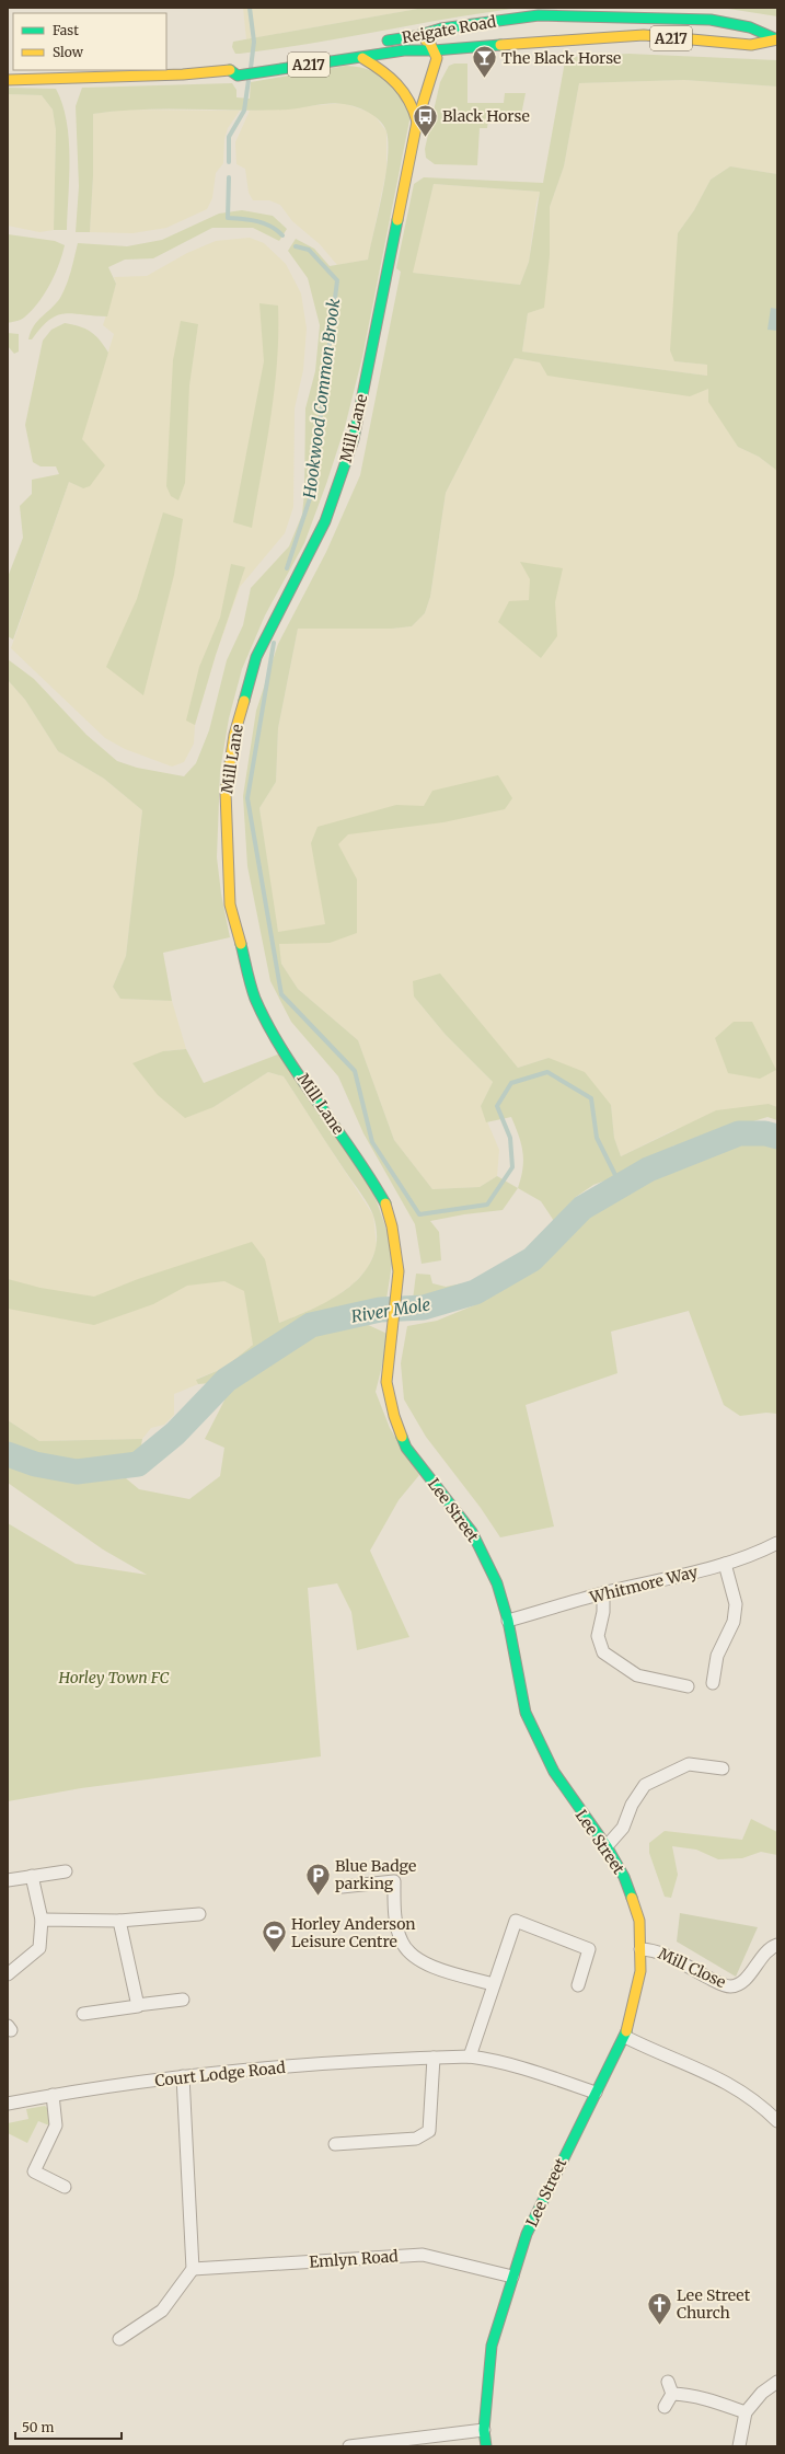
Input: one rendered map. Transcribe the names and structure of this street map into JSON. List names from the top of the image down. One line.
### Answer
{"streets":{"street":["Reigate Road","A217","Mill Lane","Lee Street","Whitmore Way","Mill Close","Court Lodge Road","Emlyn Road"]},"crossings":[["Reigate Road","Mill Lane"],["Mill Lane","Lee Street"],["Lee Street","Whitmore Way"],["Lee Street","Mill Close"],["Lee Street","Court Lodge Road"],["Lee Street","Emlyn Road"]],"water":["Hookwood Common Brook","River Mole"],"parks":["Horley Town FC"],"places":{"bar":["The Black Horse"],"bus stop":["Black Horse"],"parking":["Blue Badge parking"],"sports":["Horley Anderson Leisure Centre"],"church":["Lee Street Church"]},"legend":["Fast","Slow"],"scale_bar":"50 m"}
